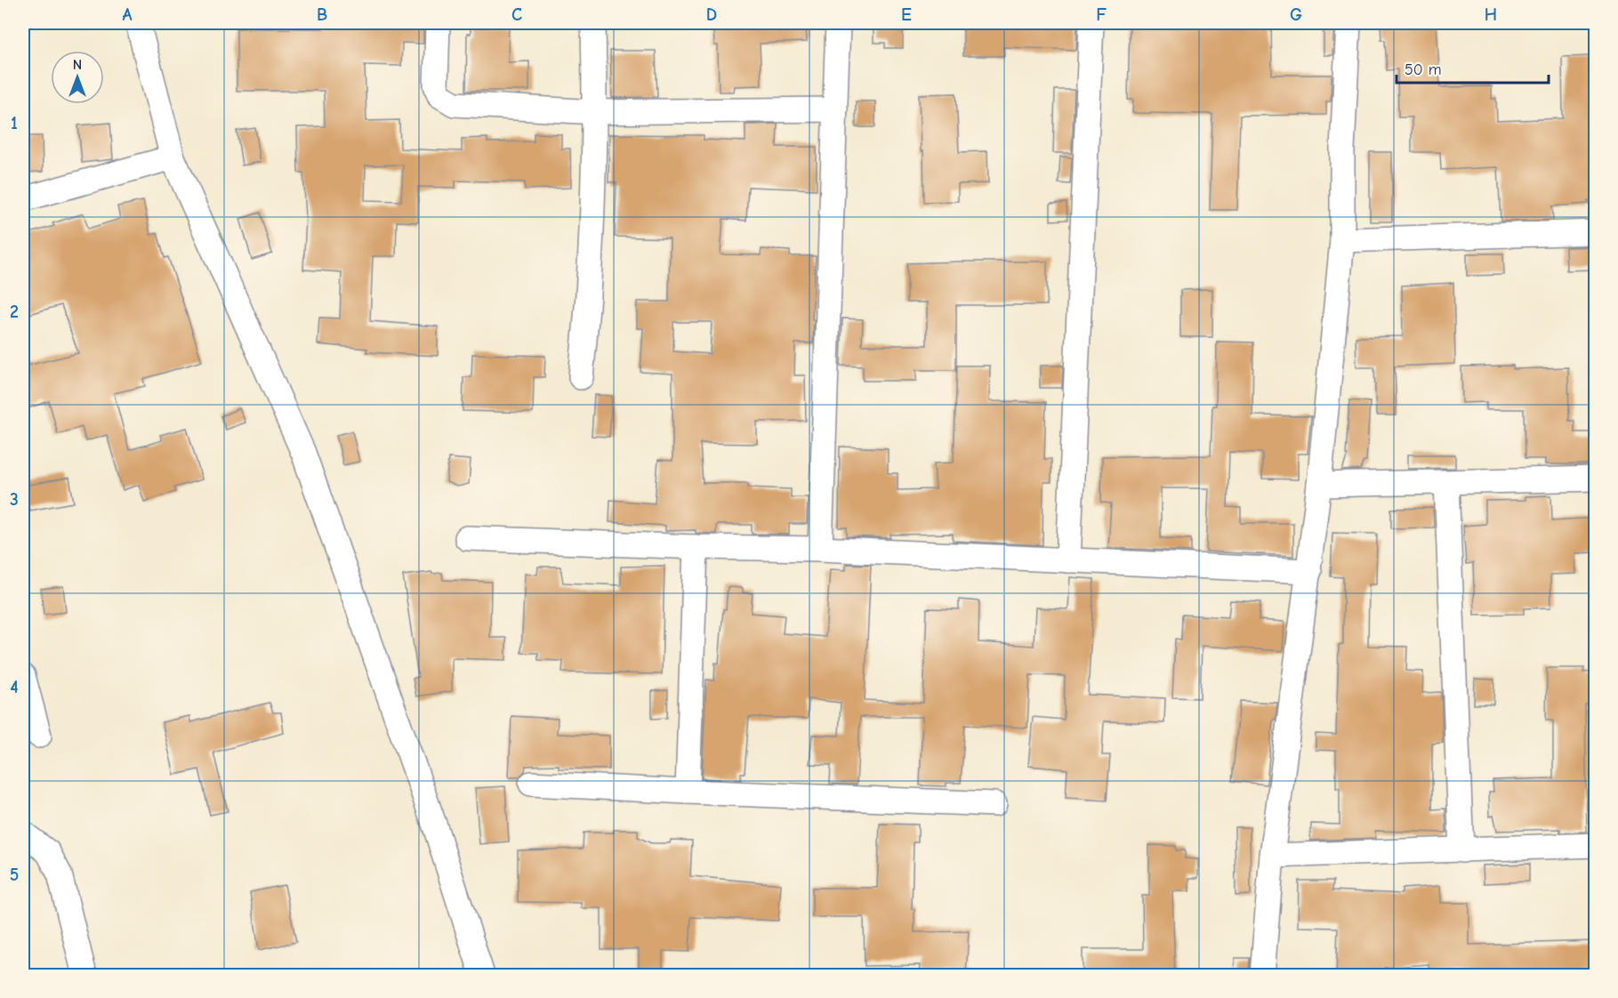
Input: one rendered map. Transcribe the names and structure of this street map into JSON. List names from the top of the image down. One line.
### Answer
{"scale_bar":"50 m","north":"top","grid":{"columns":["A","B","C","D","E","F","G","H"],"rows":["1","2","3","4","5"]}}
